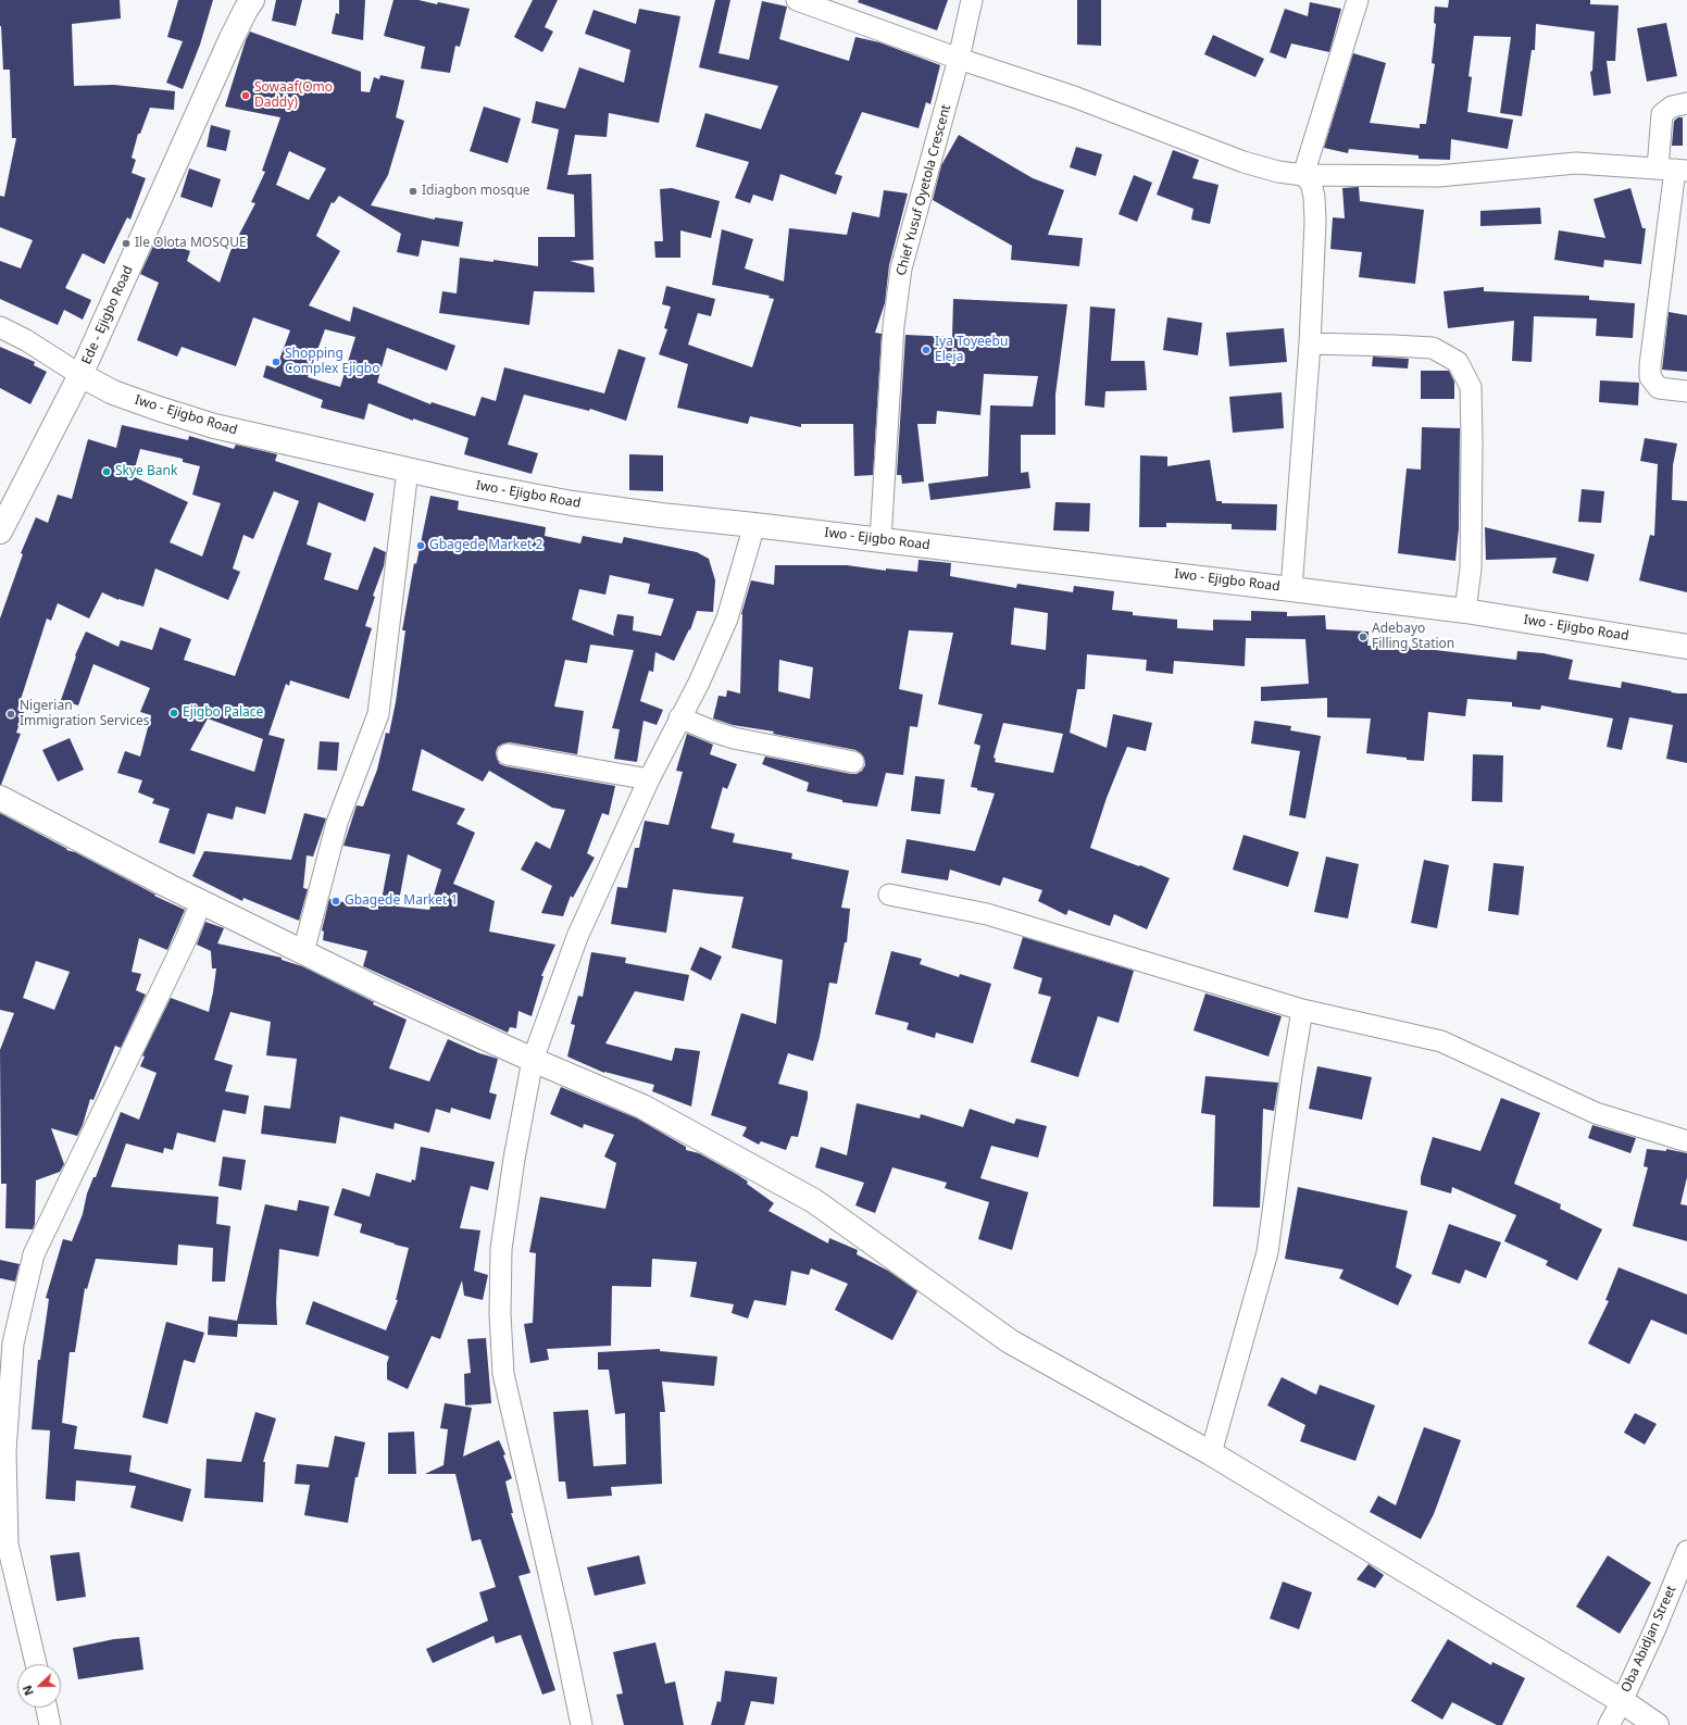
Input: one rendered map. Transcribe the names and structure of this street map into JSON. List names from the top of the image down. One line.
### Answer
{"streets":{"main road":["Ede - Ejigbo Road","Iwo - Ejigbo Road"],"street":["Chief Yusuf Oyetola Crescent","Oba Abidjan Street"]},"crossings":[["Chief Yusuf Oyetola Crescent","Iwo - Ejigbo Road"],["Ede - Ejigbo Road","Iwo - Ejigbo Road"]],"places":["Sowaaf(Omo Daddy)","Idiagbon mosque","Ile Olota MOSQUE","Iya Toyeebu Eleja","Shopping Complex Ejigbo","Skye Bank","Gbagede Market 2","Adebayo Filling Station","Ejigbo Palace","Nigerian Immigration Services","Gbagede Market 1"],"north":"left"}
